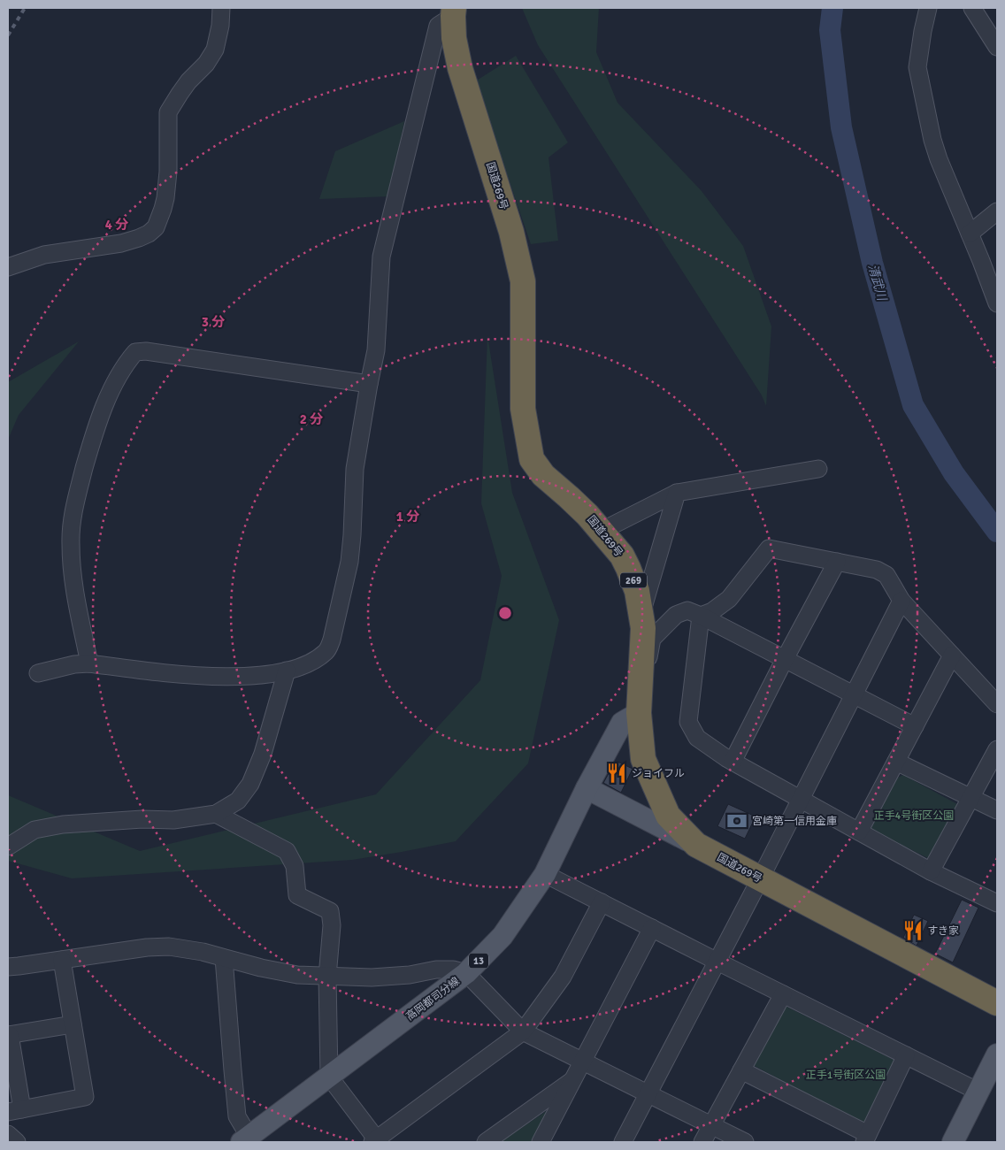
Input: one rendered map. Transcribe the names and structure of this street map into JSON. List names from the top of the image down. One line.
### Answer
{"streets":{"highway":["国道269号","269"],"main road":["13","高岡都司分線"]},"crossings":[["国道269号","高岡都司分線"]],"water":["清武川"],"parks":["正手4号街区公園","正手1号街区公園"],"places":{"restaurant":["ジョイフル","すき家"],"bank":["宮崎第一信用金庫"]},"rings":["4 分","3 分","2 分","1 分"]}
